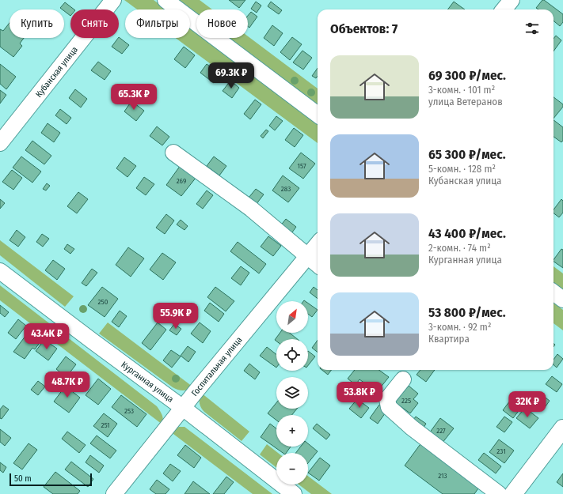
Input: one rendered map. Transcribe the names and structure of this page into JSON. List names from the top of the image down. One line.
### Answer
{"streets":{"street":["Кубанская улица","Госпитальная улица","Курганная улица"]},"crossings":[["Госпитальная улица","Курганная улица"]],"house_numbers":["157","269","283","250","225","253","251","227","231","213"],"scale_bar":"50 m","north":"top right","page":{"chip":["Купить","Снять","Фильтры","Новое"],"heading":"Объектов: 7","list":[{"name":"69 300 ₽/мес.","note":"3-комн. · 101 m² · улица Ветеранов"},{"name":"65 300 ₽/мес.","note":"5-комн. · 128 m² · Кубанская улица"},{"name":"43 400 ₽/мес.","note":"2-комн. · 74 m² · Курганная улица"},{"name":"53 800 ₽/мес.","note":"3-комн. · 92 m² · Квартира"}],"price":["69.3K ₽","65.3K ₽","55.9K ₽","43.4K ₽","48.7K ₽","53.8K ₽","32K ₽"],"map_buttons":["+","−"],"scale":"50 m"}}
